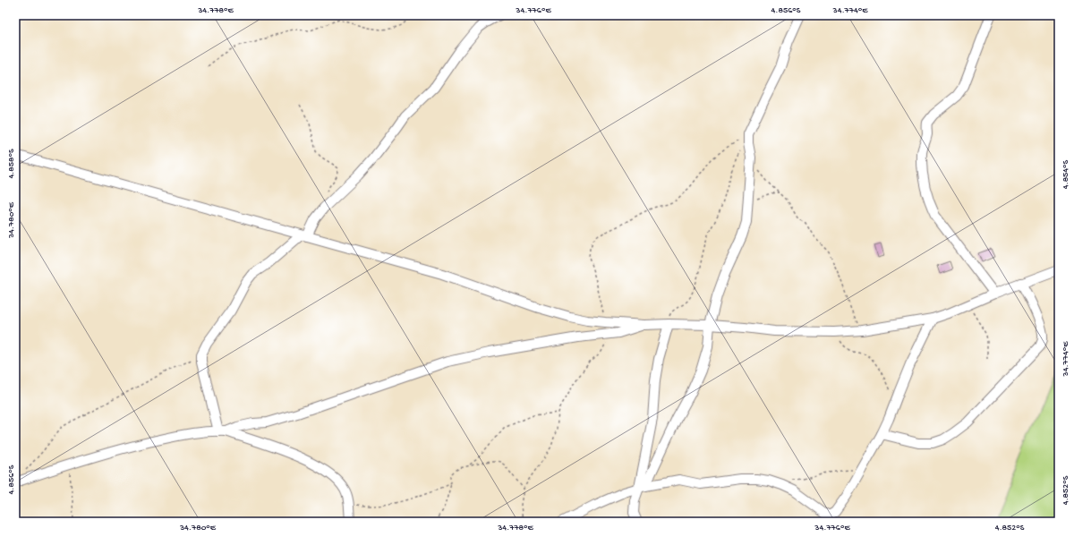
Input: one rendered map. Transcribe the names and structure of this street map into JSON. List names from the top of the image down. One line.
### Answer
{"coordinates":["34.778°E","34.776°E","4.856°S","34.774°E","4.858°S","4.854°S","34.780°E","4.852°S"]}
